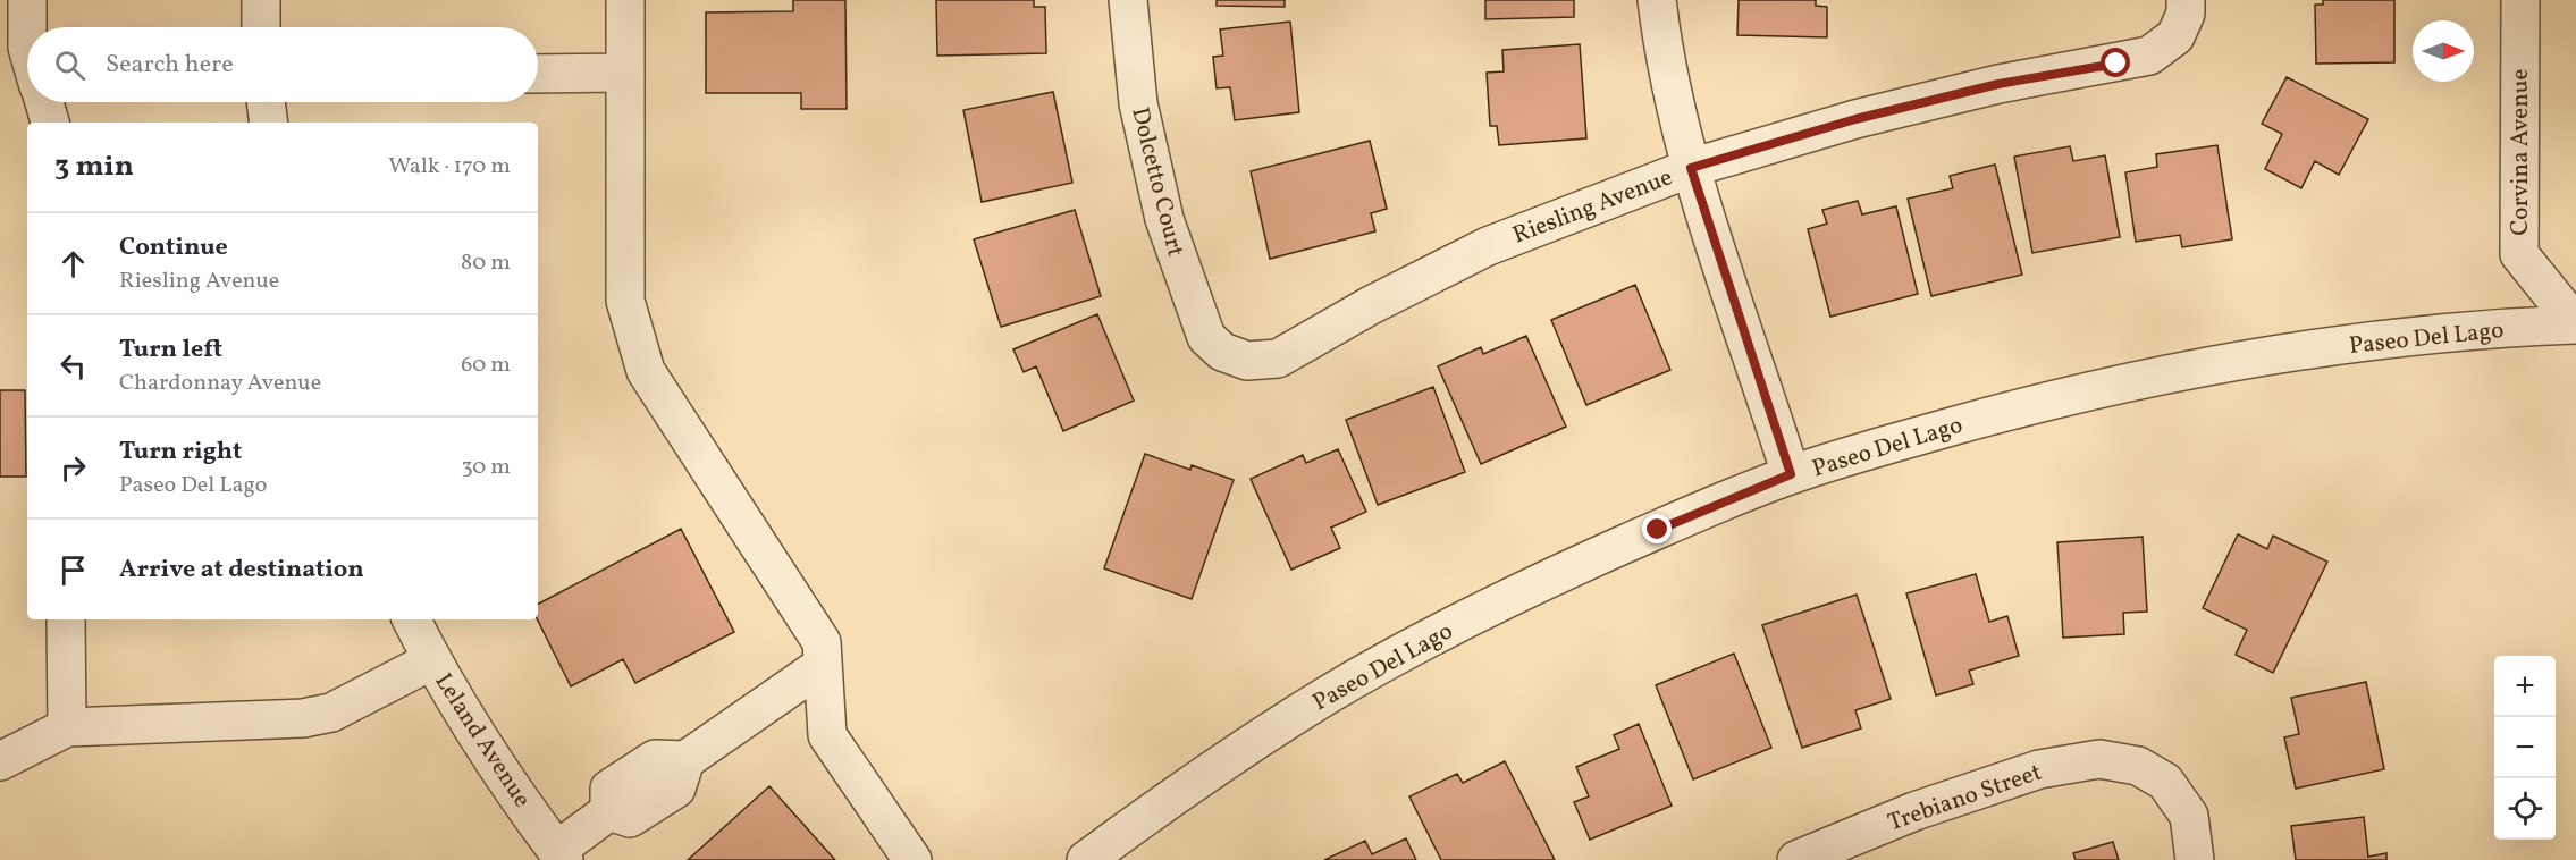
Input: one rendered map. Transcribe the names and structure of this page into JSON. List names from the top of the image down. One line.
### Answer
{"streets":{"street":["Corvina Avenue","Dolcetto Court","Riesling Avenue","Paseo Del Lago","Leland Avenue","Trebiano Street"]},"crossings":[["Corvina Avenue","Paseo Del Lago"],["Dolcetto Court","Riesling Avenue"]],"north":"right","page":{"search":"Search here","heading":["3 min","Walk · 170 m"],"list":[["Continue","Riesling Avenue","80 m"],["Turn left","Chardonnay Avenue","60 m"],["Turn right","Paseo Del Lago","30 m"],"Arrive at destination"],"map_buttons":["+","−"]}}
